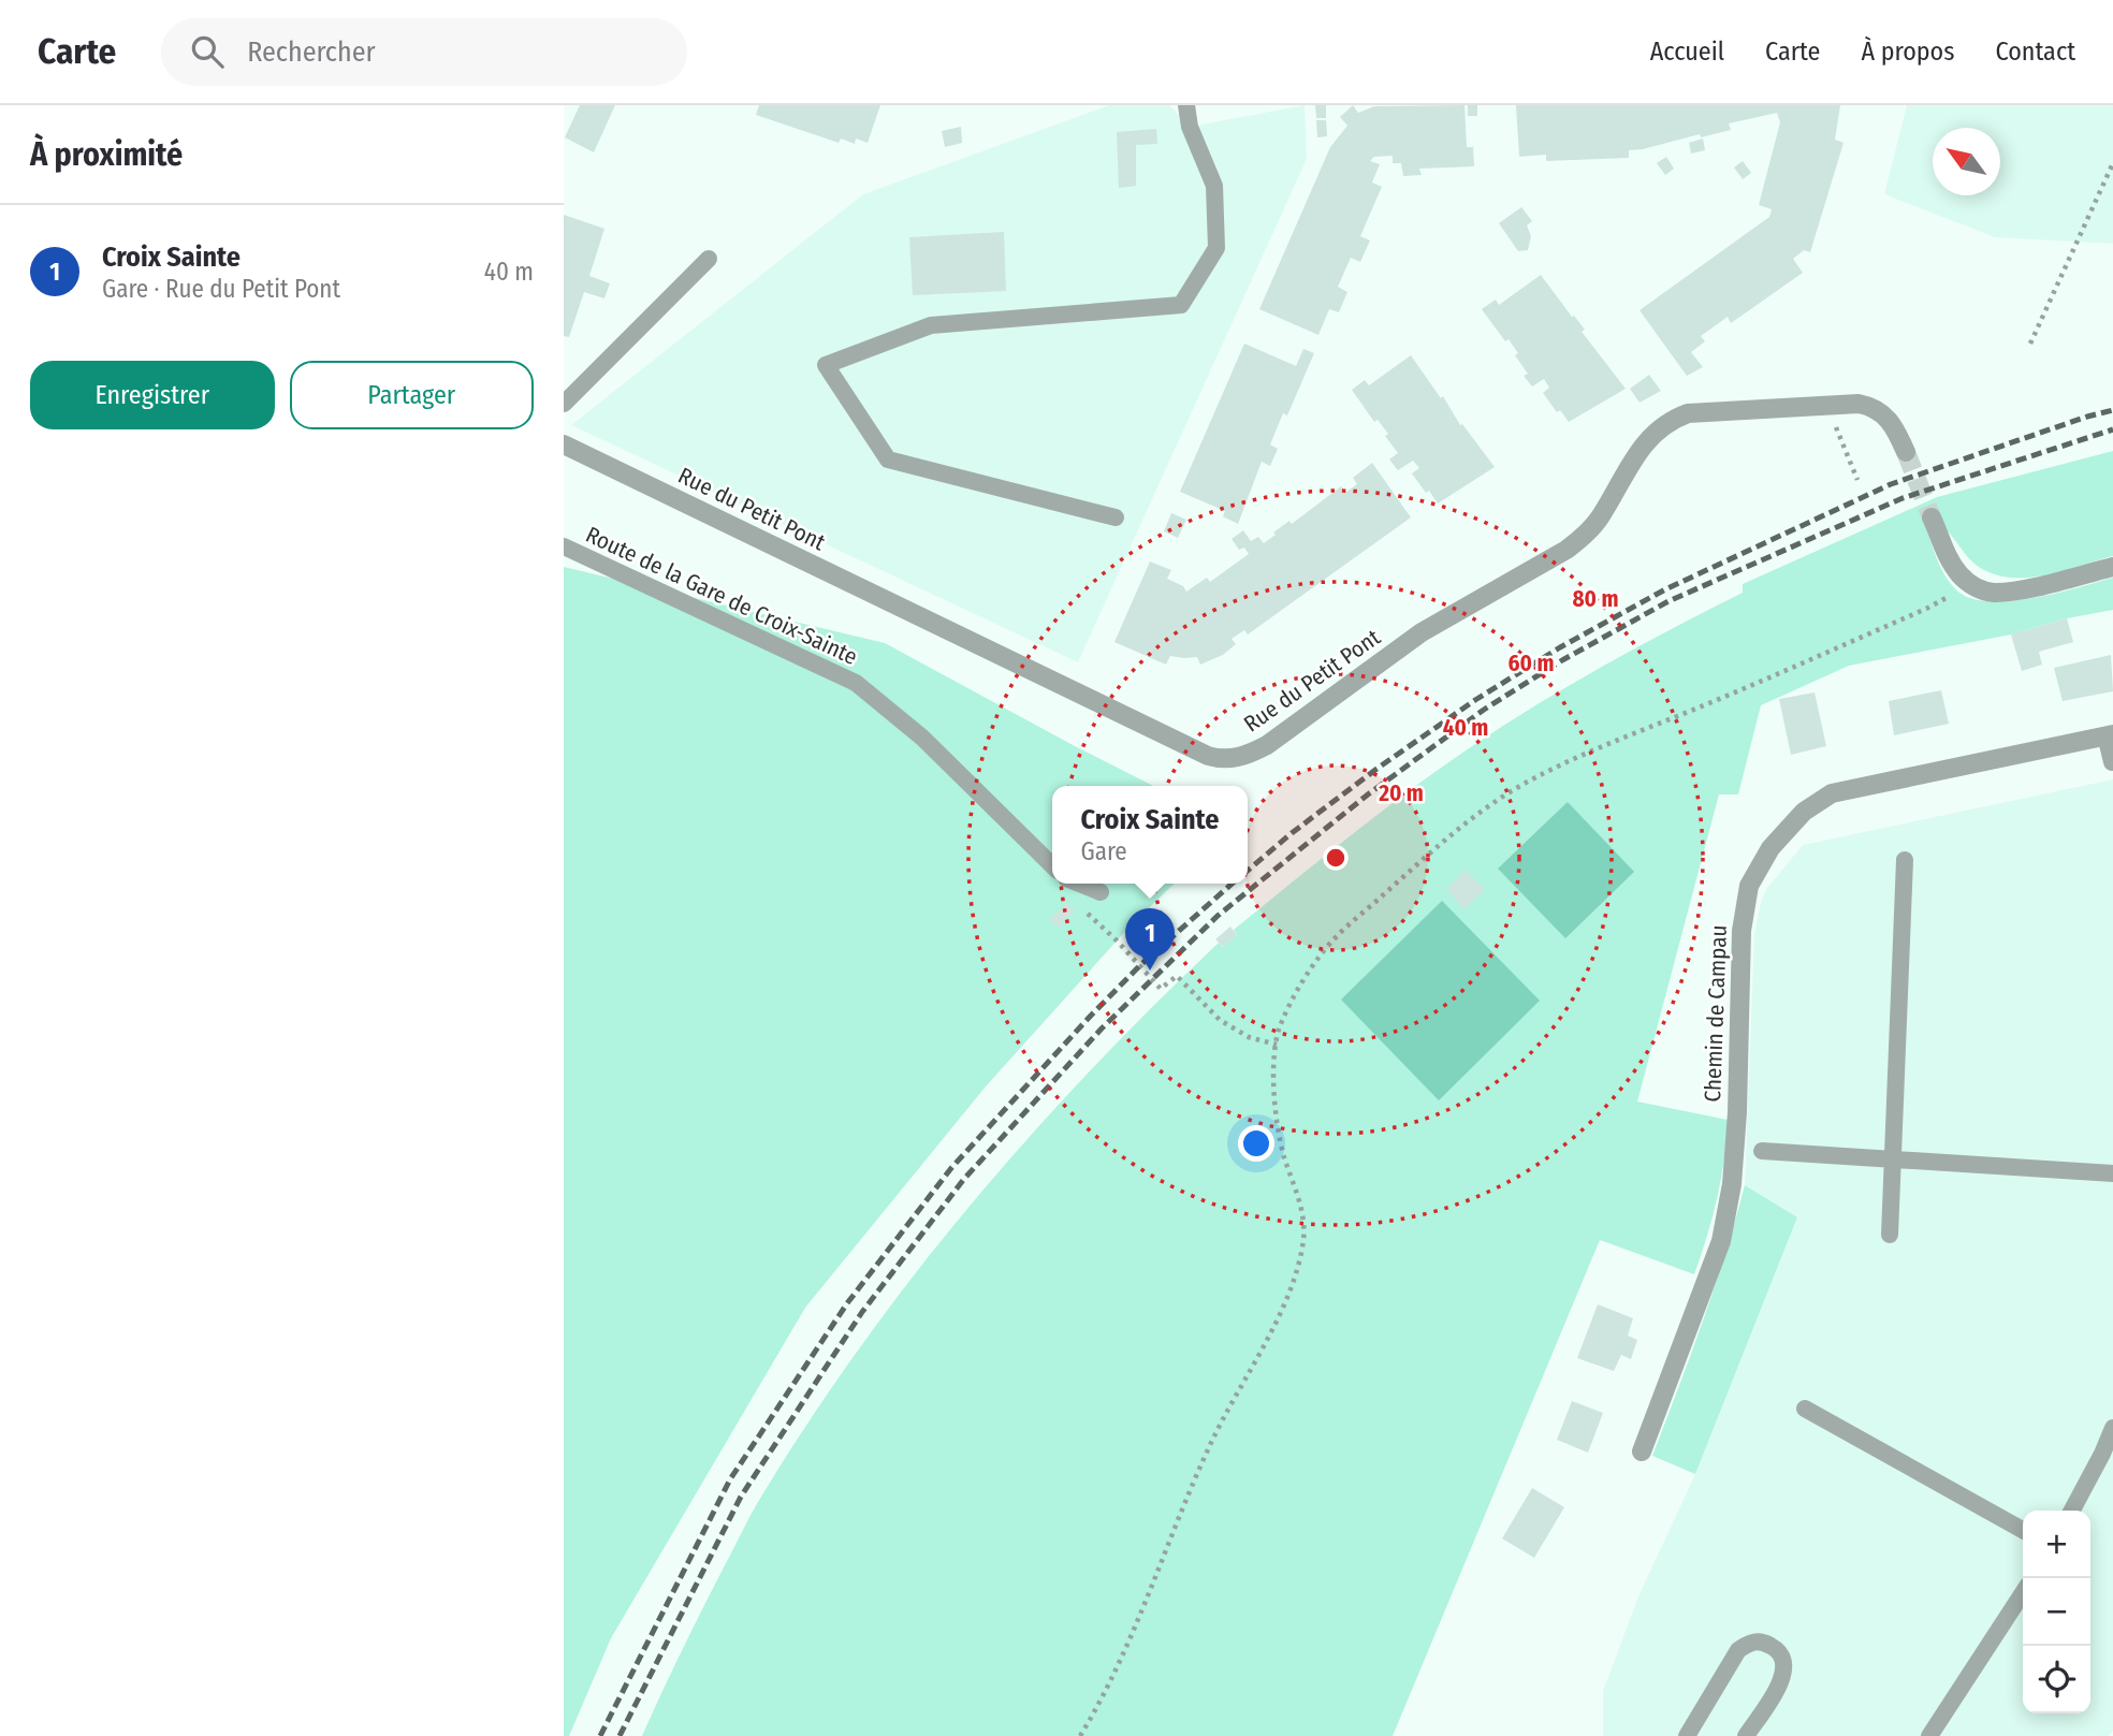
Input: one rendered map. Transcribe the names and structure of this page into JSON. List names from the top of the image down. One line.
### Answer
{"streets":{"street":["Rue du Petit Pont","Chemin de Campau"],"lane":["Route de la Gare de Croix-Sainte"]},"north":"top left","page":{"header":"Carte","search":"Rechercher","nav":["Accueil","Carte","À propos","Contact"],"heading":"À proximité","list":[{"mark":"1","name":"Croix Sainte","note":"Gare · Rue du Petit Pont","value":"40 m"}],"buttons":["Enregistrer","Partager"],"popup":["Croix Sainte","Gare"],"pins":"1","map_buttons":["+","−"]},"rings":["80 m","60 m","40 m","20 m"]}
